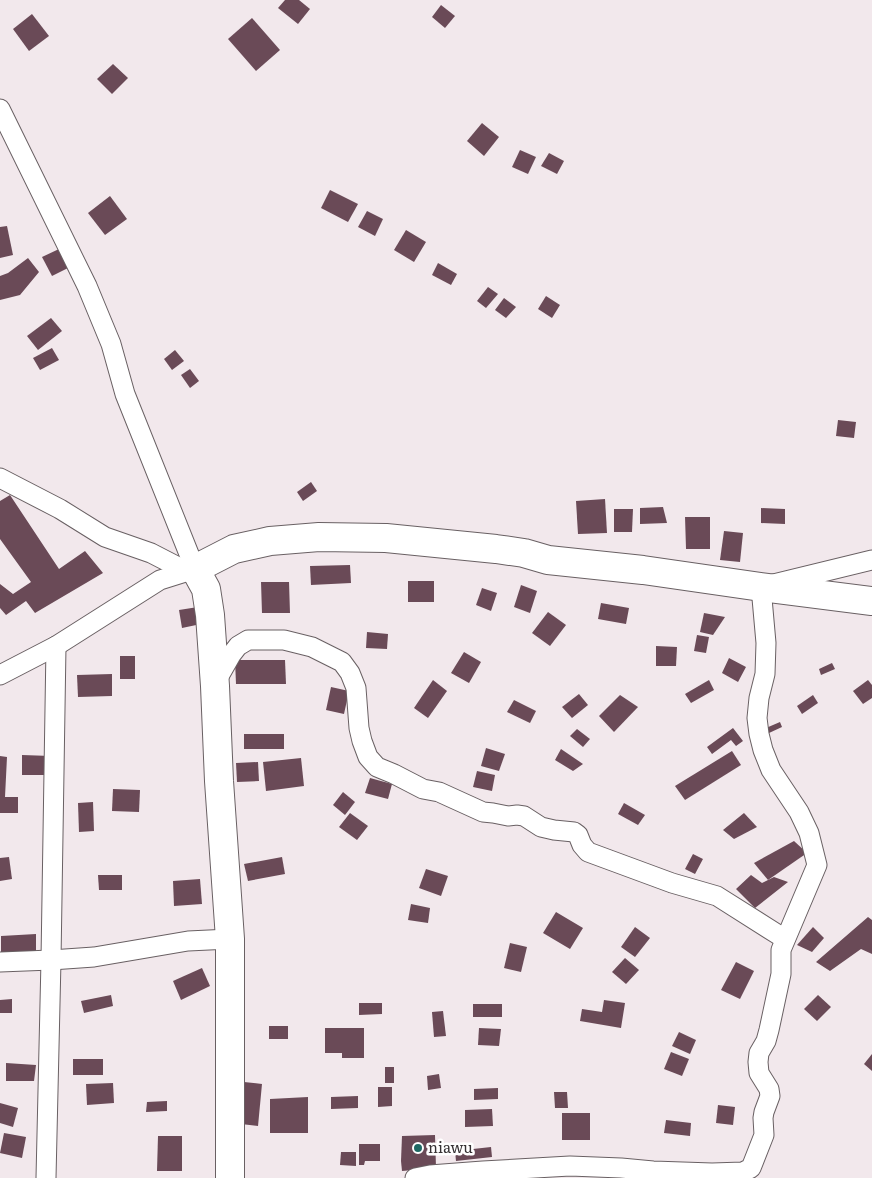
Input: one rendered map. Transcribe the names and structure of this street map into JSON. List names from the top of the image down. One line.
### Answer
{"places":["niawu"]}
